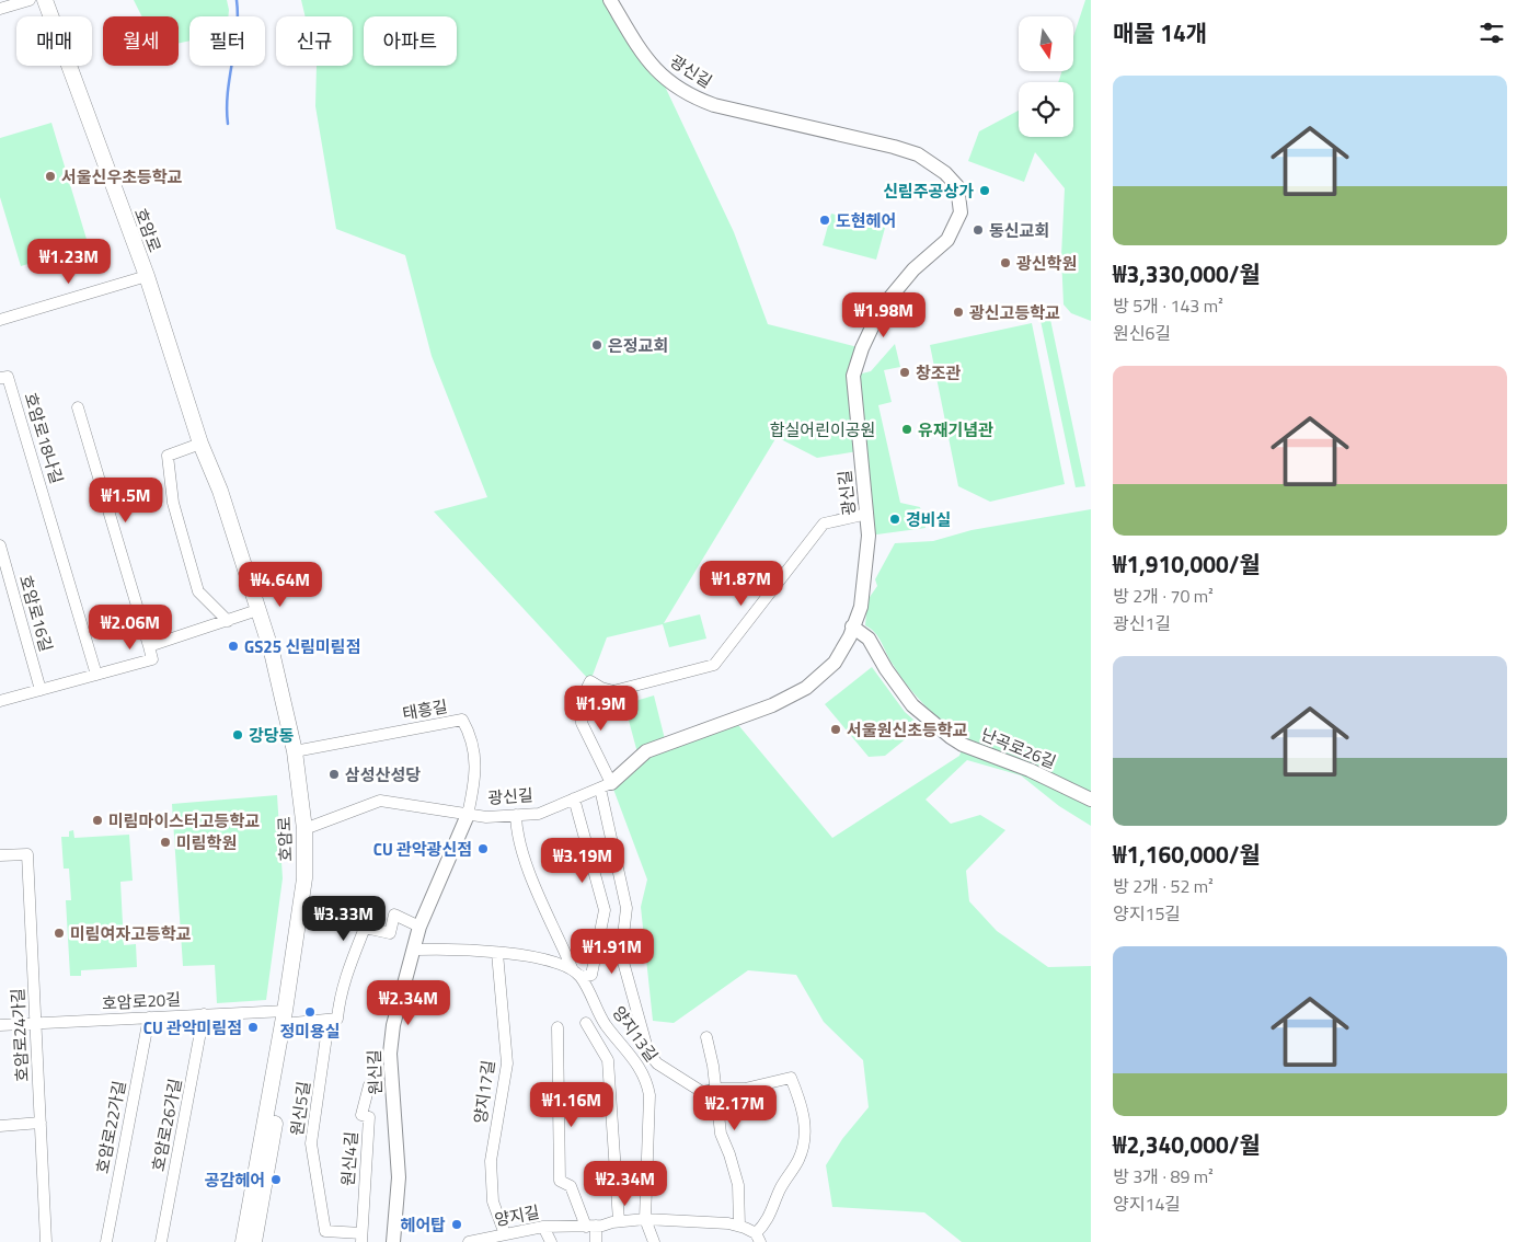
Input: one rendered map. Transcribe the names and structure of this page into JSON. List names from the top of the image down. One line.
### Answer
{"streets":{"main road":["호암로"],"street":["광신길","호암로18나길","호암로16길","태흥길","난곡로26길","호암로20길","양지13길","호암로24가길","원신길","양지17길","원신5길","호암로26가길","호암로22가길","원신4길","양지길"]},"crossings":[["광신길","호암로"],["광신길","태흥길"],["광신길","난곡로26길"],["광신길","양지13길"],["광신길","원신길"],["호암로","태흥길"],["호암로","호암로20길"],["태흥길","원신길"],["호암로20길","호암로24가길"],["호암로20길","원신5길"],["호암로20길","호암로26가길"],["호암로20길","호암로22가길"],["양지13길","양지길"],["양지17길","양지길"],["원신5길","원신4길"]],"parks":["합실어린이공원"],"places":["서울신우초등학교","신림주공상가","도현헤어","동신교회","광신학원","광신고등학교","은정교회","창조관","유재기념관","경비실","GS25 신림미림점","서울원신초등학교","강당동","삼성산성당","미림마이스터고등학교","미림학원","CU 관악광신점","미림여자고등학교","정미용실","CU 관악미림점","공감헤어","헤어탑"],"north":"bottom","page":{"heading":"매물 14개","chip":["매매","월세","필터","신규","아파트"],"list":[{"name":"₩3,330,000/월","note":"방 5개 · 143 m² · 원신6길"},{"name":"₩1,910,000/월","note":"방 2개 · 70 m² · 광신1길"},{"name":"₩1,160,000/월","note":"방 2개 · 52 m² · 양지15길"},{"name":"₩2,340,000/월","note":"방 3개 · 89 m² · 양지14길"}],"price":["₩1.23M","₩1.98M","₩1.5M","₩1.87M","₩4.64M","₩2.06M","₩1.9M","₩3.19M","₩3.33M","₩1.91M","₩2.34M","₩1.16M","₩2.17M","₩2.34M"]}}
